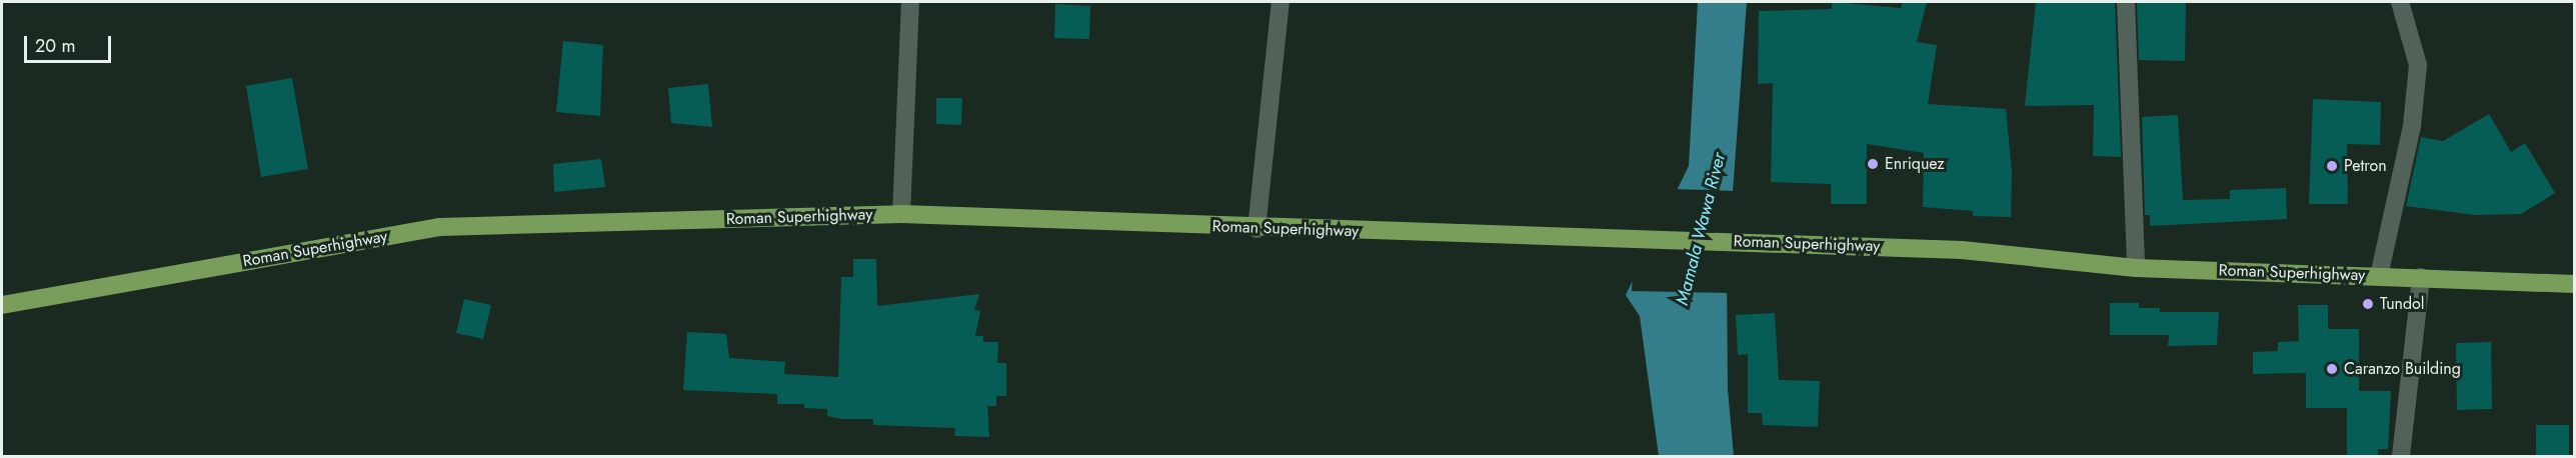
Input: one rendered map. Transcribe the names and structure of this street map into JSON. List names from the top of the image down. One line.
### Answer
{"streets":{"main road":["Roman Superhighway"]},"water":["Mamala Wawa River"],"places":["Enriquez","Petron","Tundol","Caranzo Building"],"scale_bar":"20 m"}
